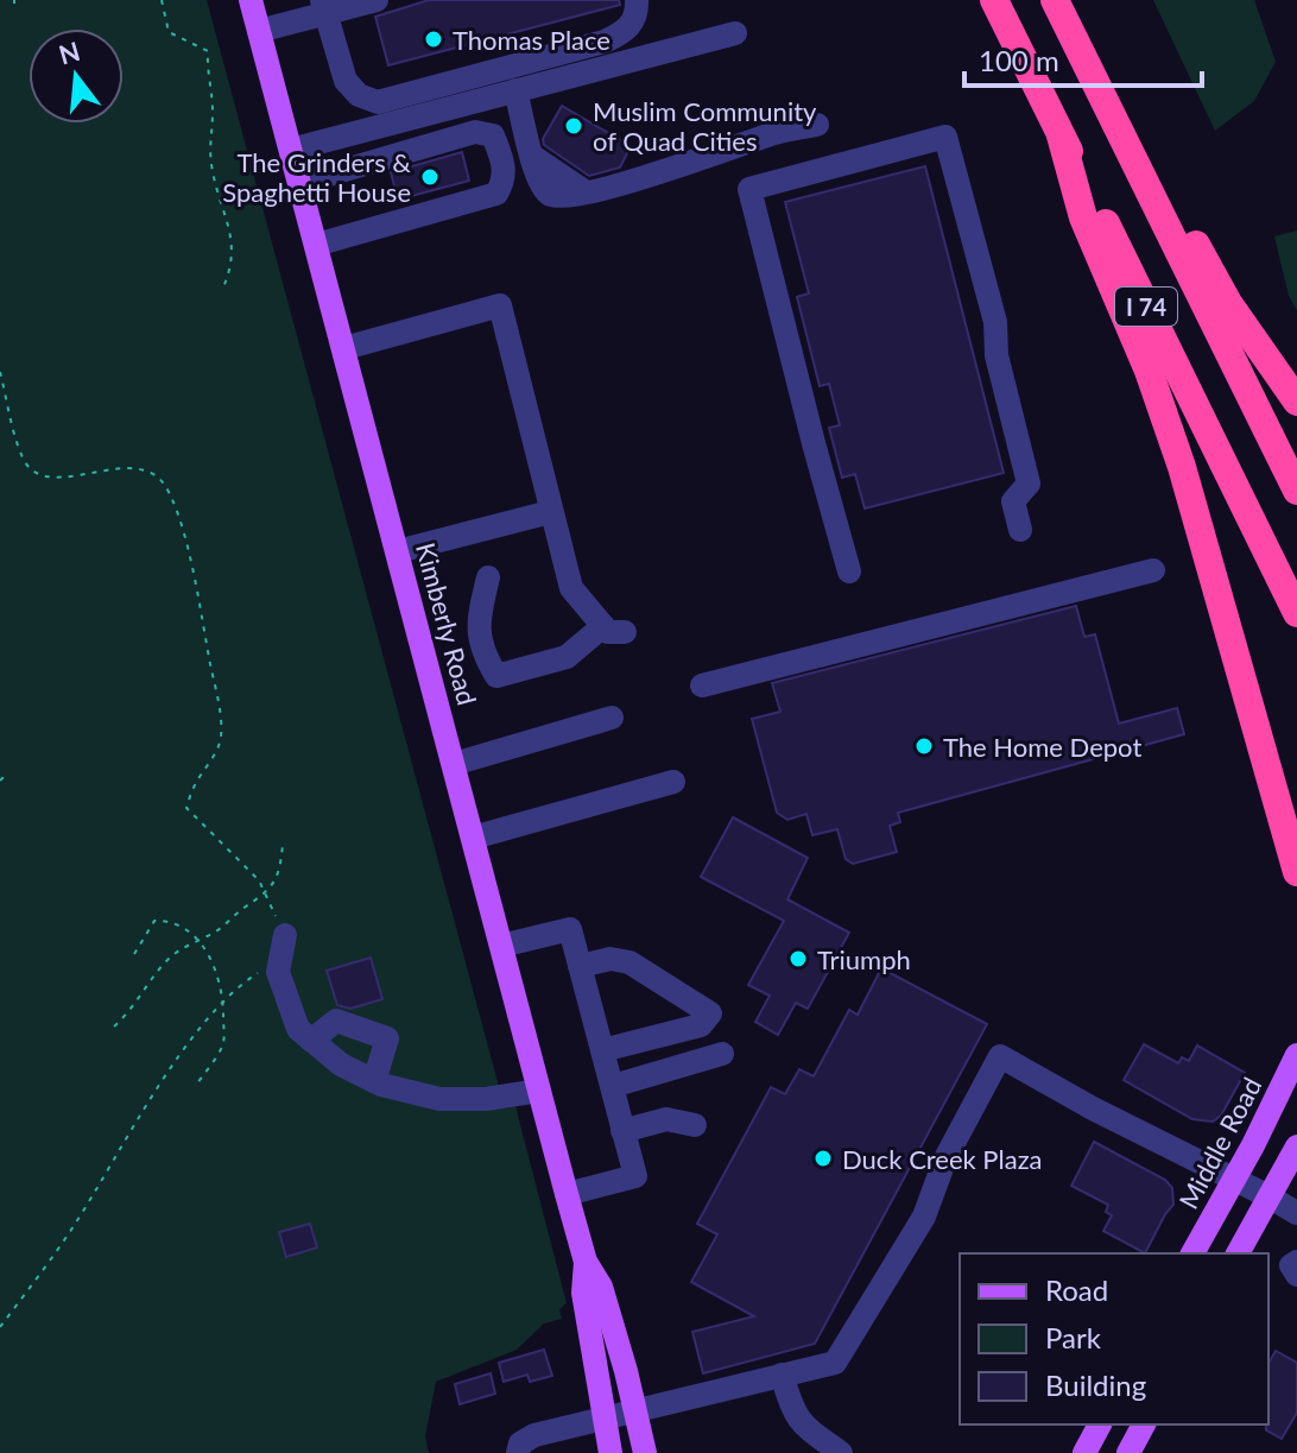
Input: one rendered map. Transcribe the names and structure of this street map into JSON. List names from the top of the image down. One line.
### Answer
{"streets":{"highway":["I 74"],"main road":["Kimberly Road","Middle Road"]},"places":["Thomas Place","Muslim Community of Quad Cities","The Grinders & Spaghetti House","The Home Depot","Triumph","Duck Creek Plaza"],"legend":["Road","Park","Building"],"scale_bar":"100 m","north":"top"}
